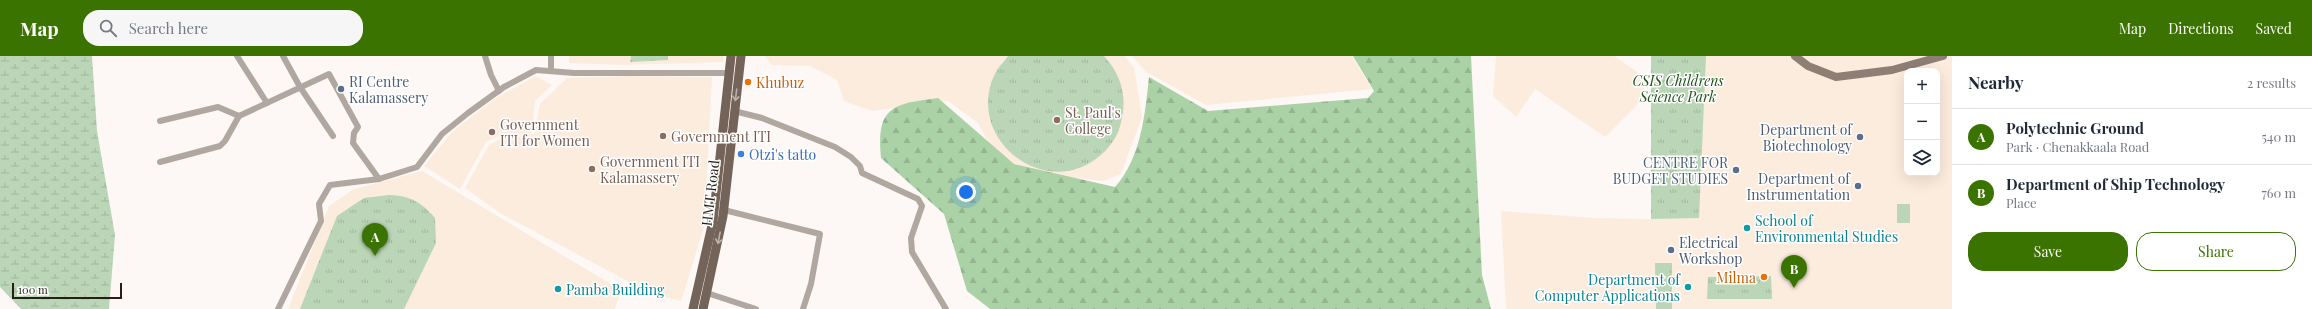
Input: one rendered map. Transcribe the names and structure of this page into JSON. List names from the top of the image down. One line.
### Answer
{"streets":{"main road":["HMT Road"]},"parks":["CSIS Childrens Science Park"],"places":["Khubuz","RI Centre Kalamassery","St. Paul's College","Government ITI for Women","Government ITI","Department of Biotechnology","Otzi's tatto","Government ITI Kalamassery","CENTRE FOR BUDGET STUDIES","Department of Instrumentation","School of Environmental Studies","Electrical Workshop","Milma","Department of Computer Applications","Pamba Building"],"scale_bar":"100 m","page":{"header":"Map","search":"Search here","nav":["Map","Directions","Saved"],"heading":["Nearby","2 results"],"map_buttons":["+","−"],"list":[{"mark":"A","name":"Polytechnic Ground","note":"Park · Chenakkaala Road","value":"540 m"},{"mark":"B","name":"Department of Ship Technology","note":"Place","value":"760 m"}],"buttons":["Save","Share"],"pins":["A","B"],"scale":"100 m"}}
